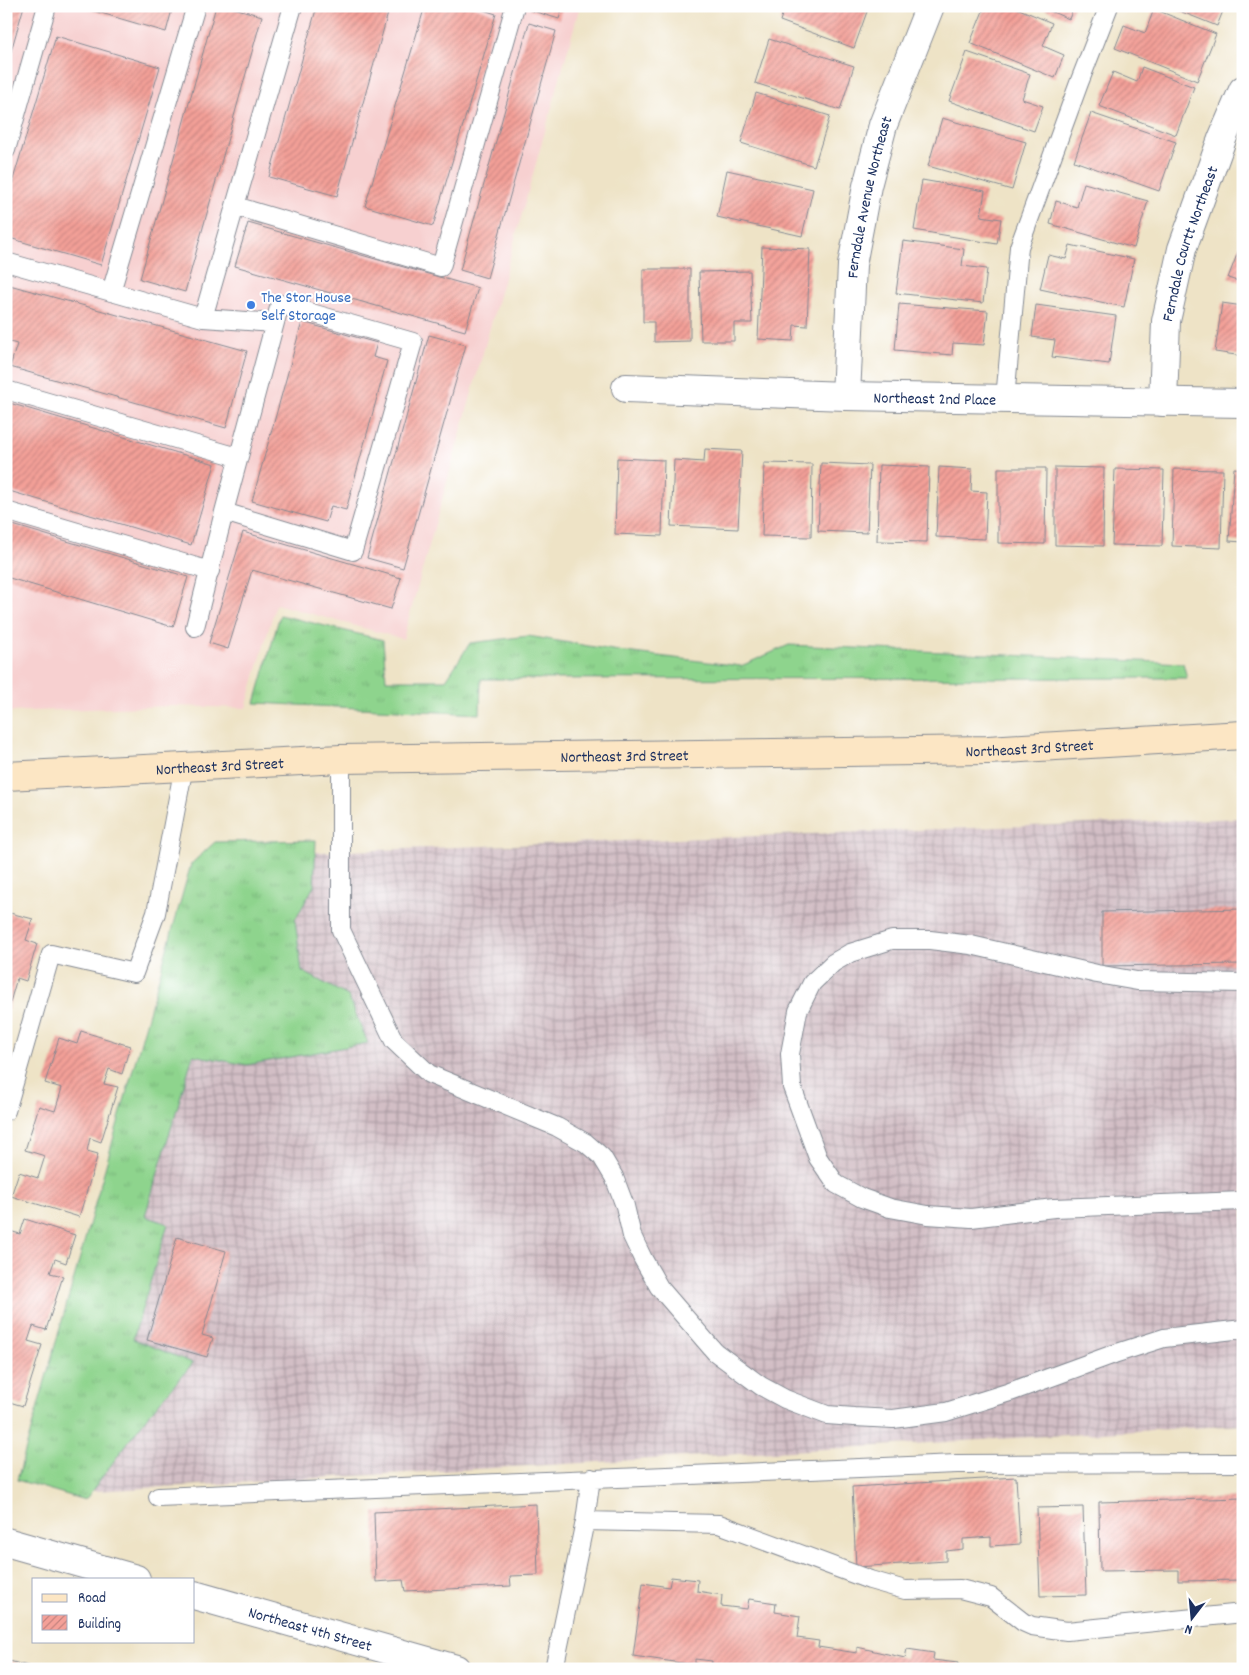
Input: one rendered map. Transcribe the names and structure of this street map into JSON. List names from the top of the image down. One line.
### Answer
{"streets":{"main road":["Northeast 3rd Street"],"street":["Ferndale Avenue Northeast","Ferndale Courtt Northeast","Northeast 2nd Place","Northeast 4th Street"]},"crossings":[["Ferndale Avenue Northeast","Northeast 2nd Place"],["Ferndale Courtt Northeast","Northeast 2nd Place"]],"places":["The Stor House Self Storage"],"legend":["Road","Building"],"north":"bottom"}
